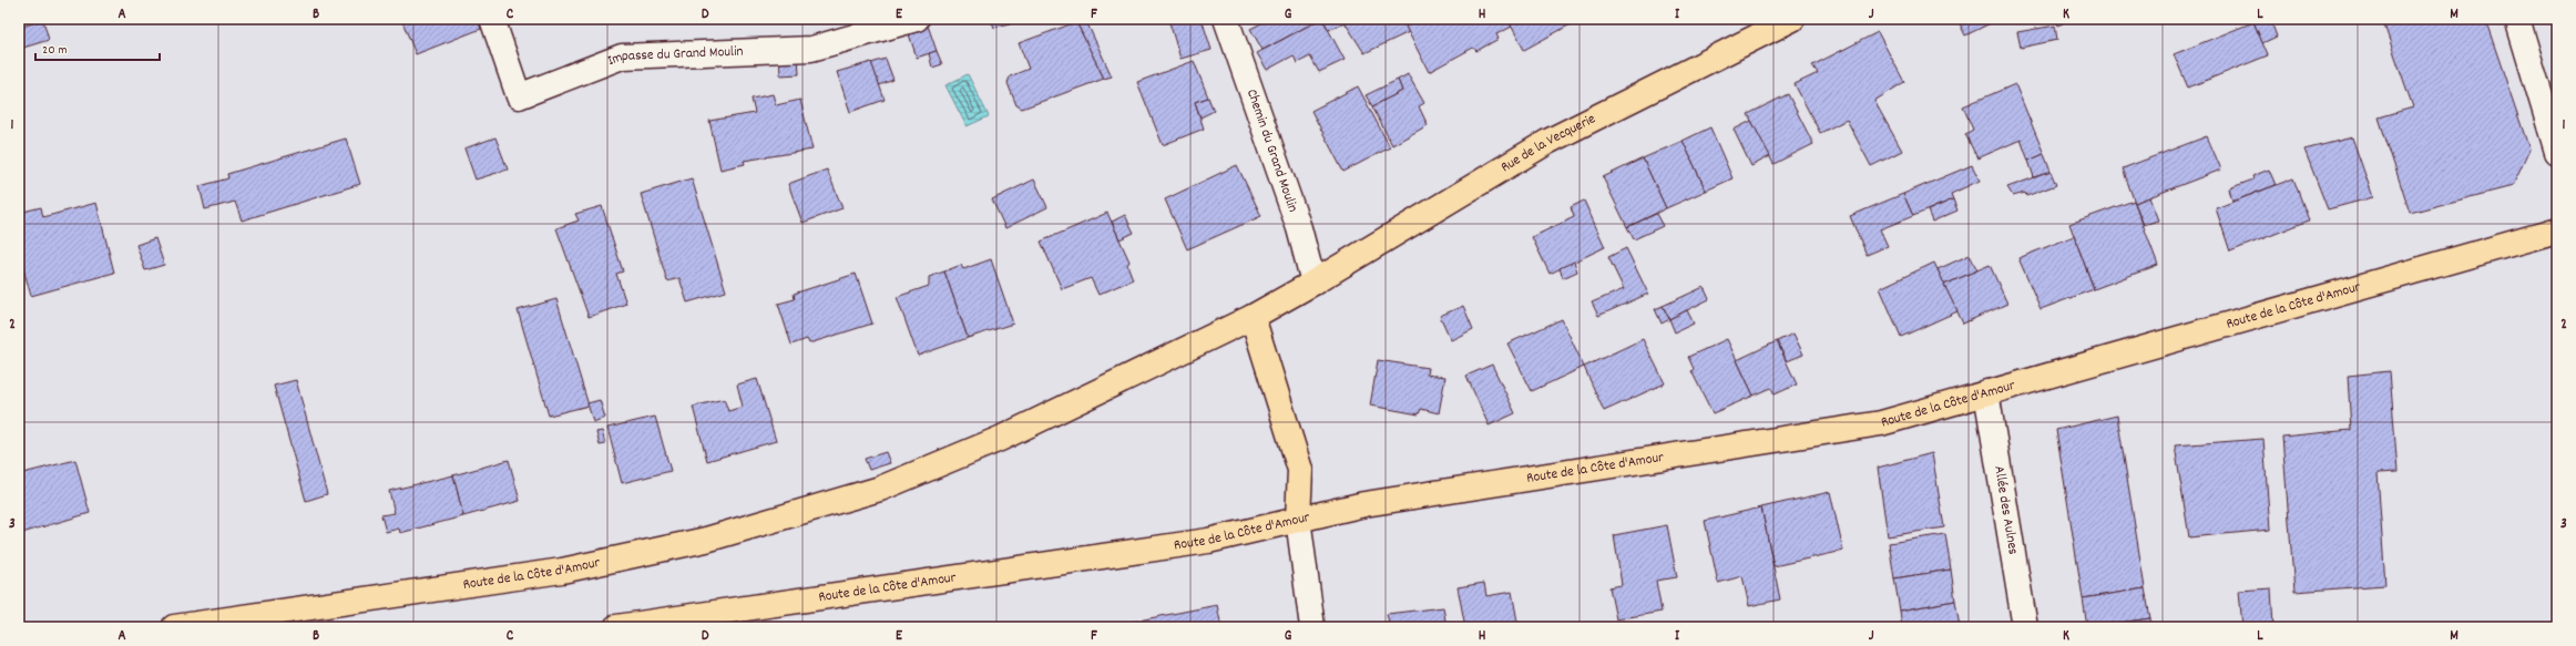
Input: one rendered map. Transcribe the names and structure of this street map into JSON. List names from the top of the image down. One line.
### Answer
{"streets":{"main road":["Rue de la Vecquerie","Route de la Côte d'Amour"],"street":["Impasse du Grand Moulin","Chemin du Grand Moulin","Allée des Aulnes"]},"crossings":[["Rue de la Vecquerie","Chemin du Grand Moulin"],["Rue de la Vecquerie","Route de la Côte d'Amour"],["Chemin du Grand Moulin","Route de la Côte d'Amour"],["Route de la Côte d'Amour","Allée des Aulnes"]],"scale_bar":"20 m","grid":{"columns":["A","B","C","D","E","F","G","H","I","J","K","L","M"],"rows":["1","2","3"]}}
